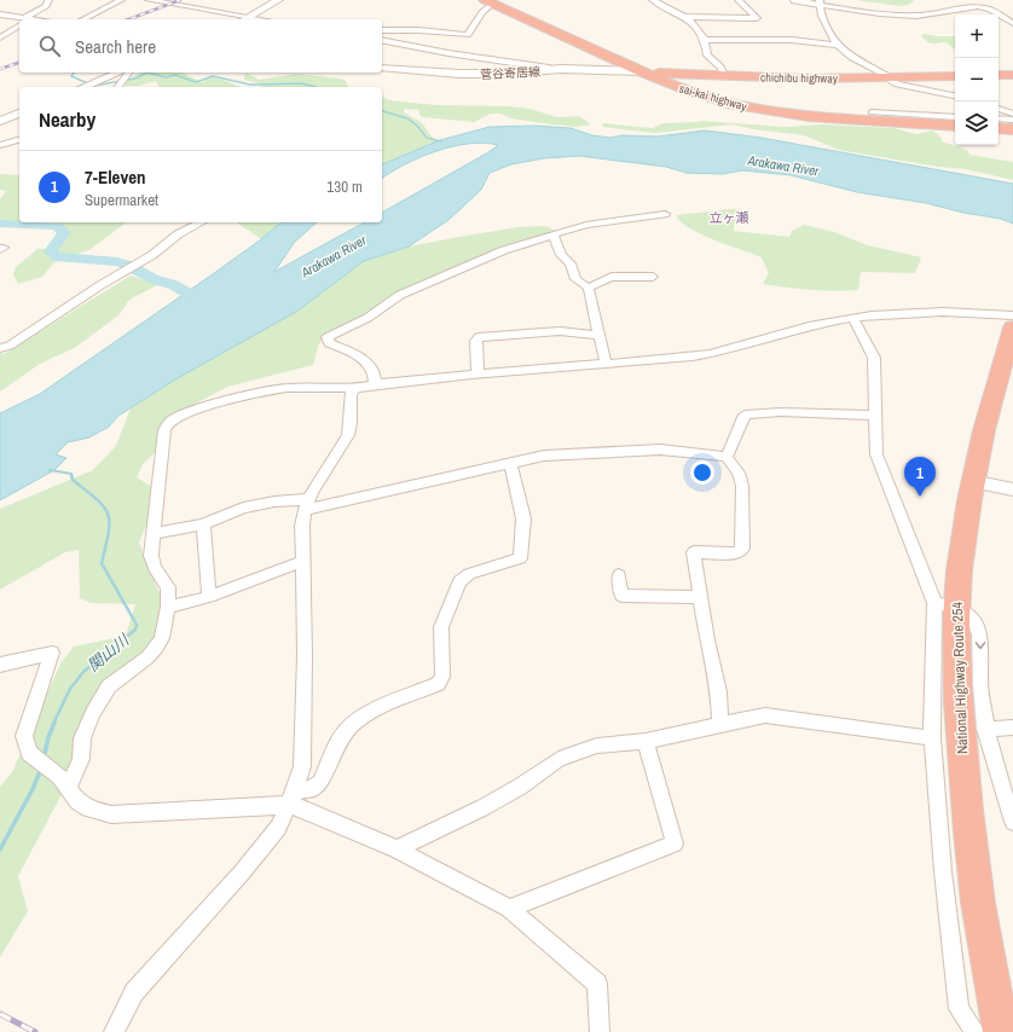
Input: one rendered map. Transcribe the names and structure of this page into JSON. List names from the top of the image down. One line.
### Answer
{"streets":{"highway":["chichibu highway","sai-kai highway","National Highway Route 254"],"main road":["菅谷寄居線"]},"crossings":[["菅谷寄居線","chichibu highway"],["菅谷寄居線","sai-kai highway"],["chichibu highway","sai-kai highway"]],"districts":["立ヶ瀬"],"water":["Arakawa River","関山川"],"page":{"map_buttons":["+","−"],"search":"Search here","heading":"Nearby","list":[{"mark":"1","name":"7-Eleven","note":"Supermarket","value":"130 m"}],"pins":"1"}}
